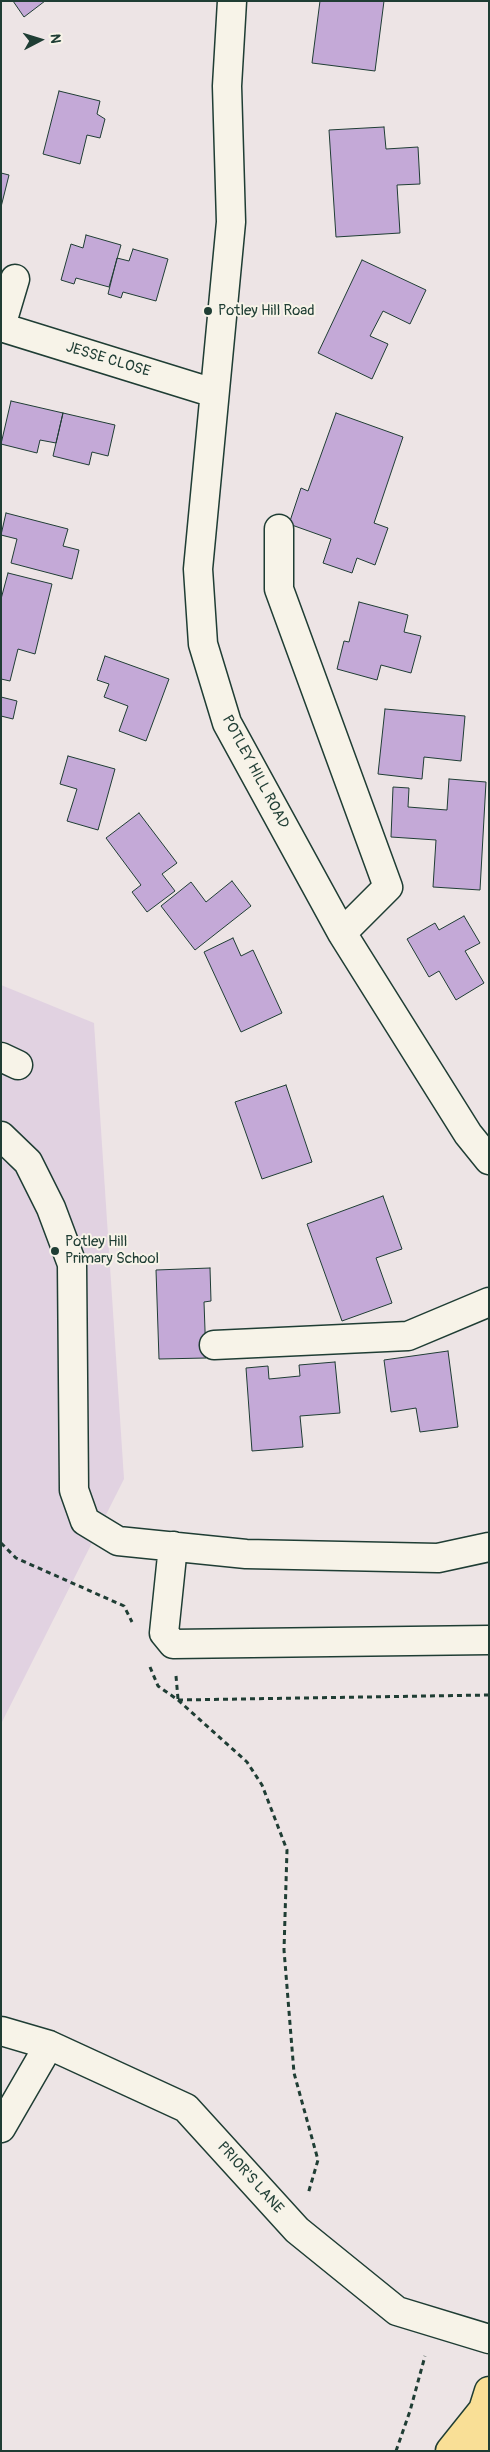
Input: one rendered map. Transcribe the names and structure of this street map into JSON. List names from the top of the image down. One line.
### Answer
{"streets":{"street":["JESSE CLOSE","POTLEY HILL ROAD","PRIOR'S LANE"]},"crossings":[["JESSE CLOSE","POTLEY HILL ROAD"]],"places":["Potley Hill Road","Potley Hill Primary School"],"north":"right"}
